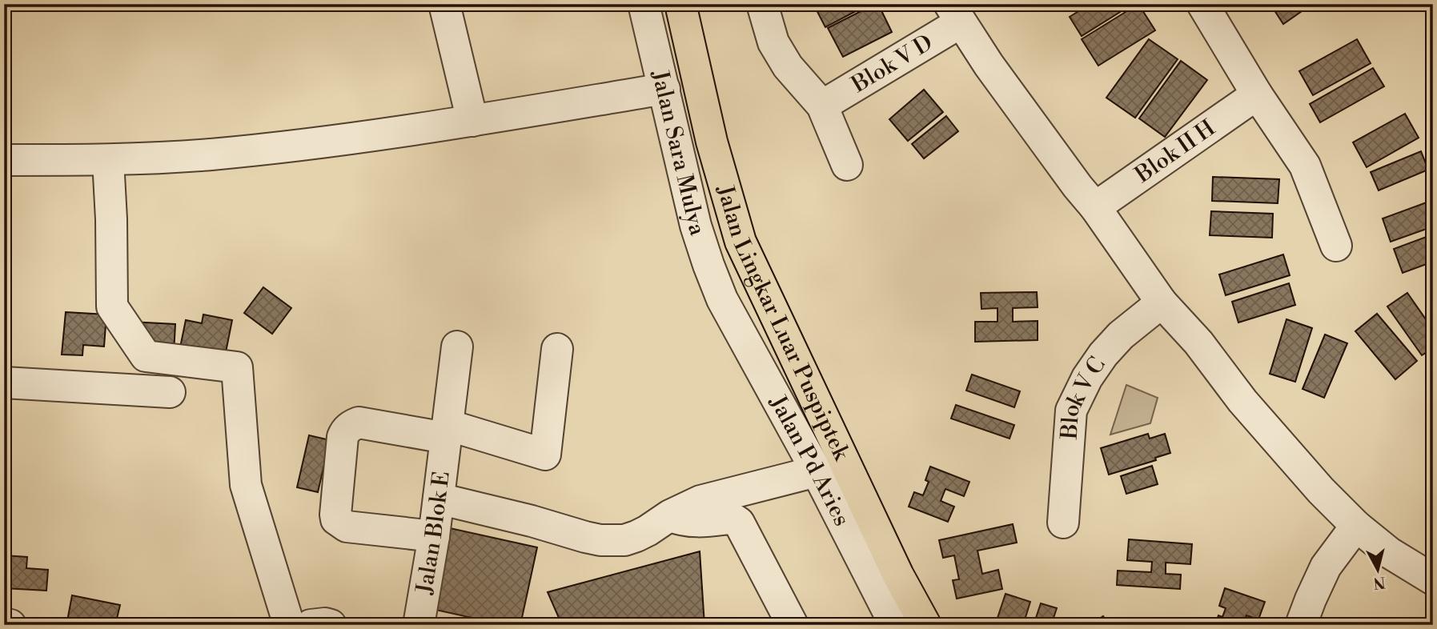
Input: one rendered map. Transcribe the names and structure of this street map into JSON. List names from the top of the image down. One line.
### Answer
{"streets":{"main road":["Jalan Lingkar Luar Puspiptek"],"street":["Blok V D","Blok II H","Jalan Sara Mulya","Blok V C","Jalan Pd Aries","Jalan Blok E"]},"crossings":[["Jalan Sara Mulya","Jalan Pd Aries"]],"north":"bottom"}
